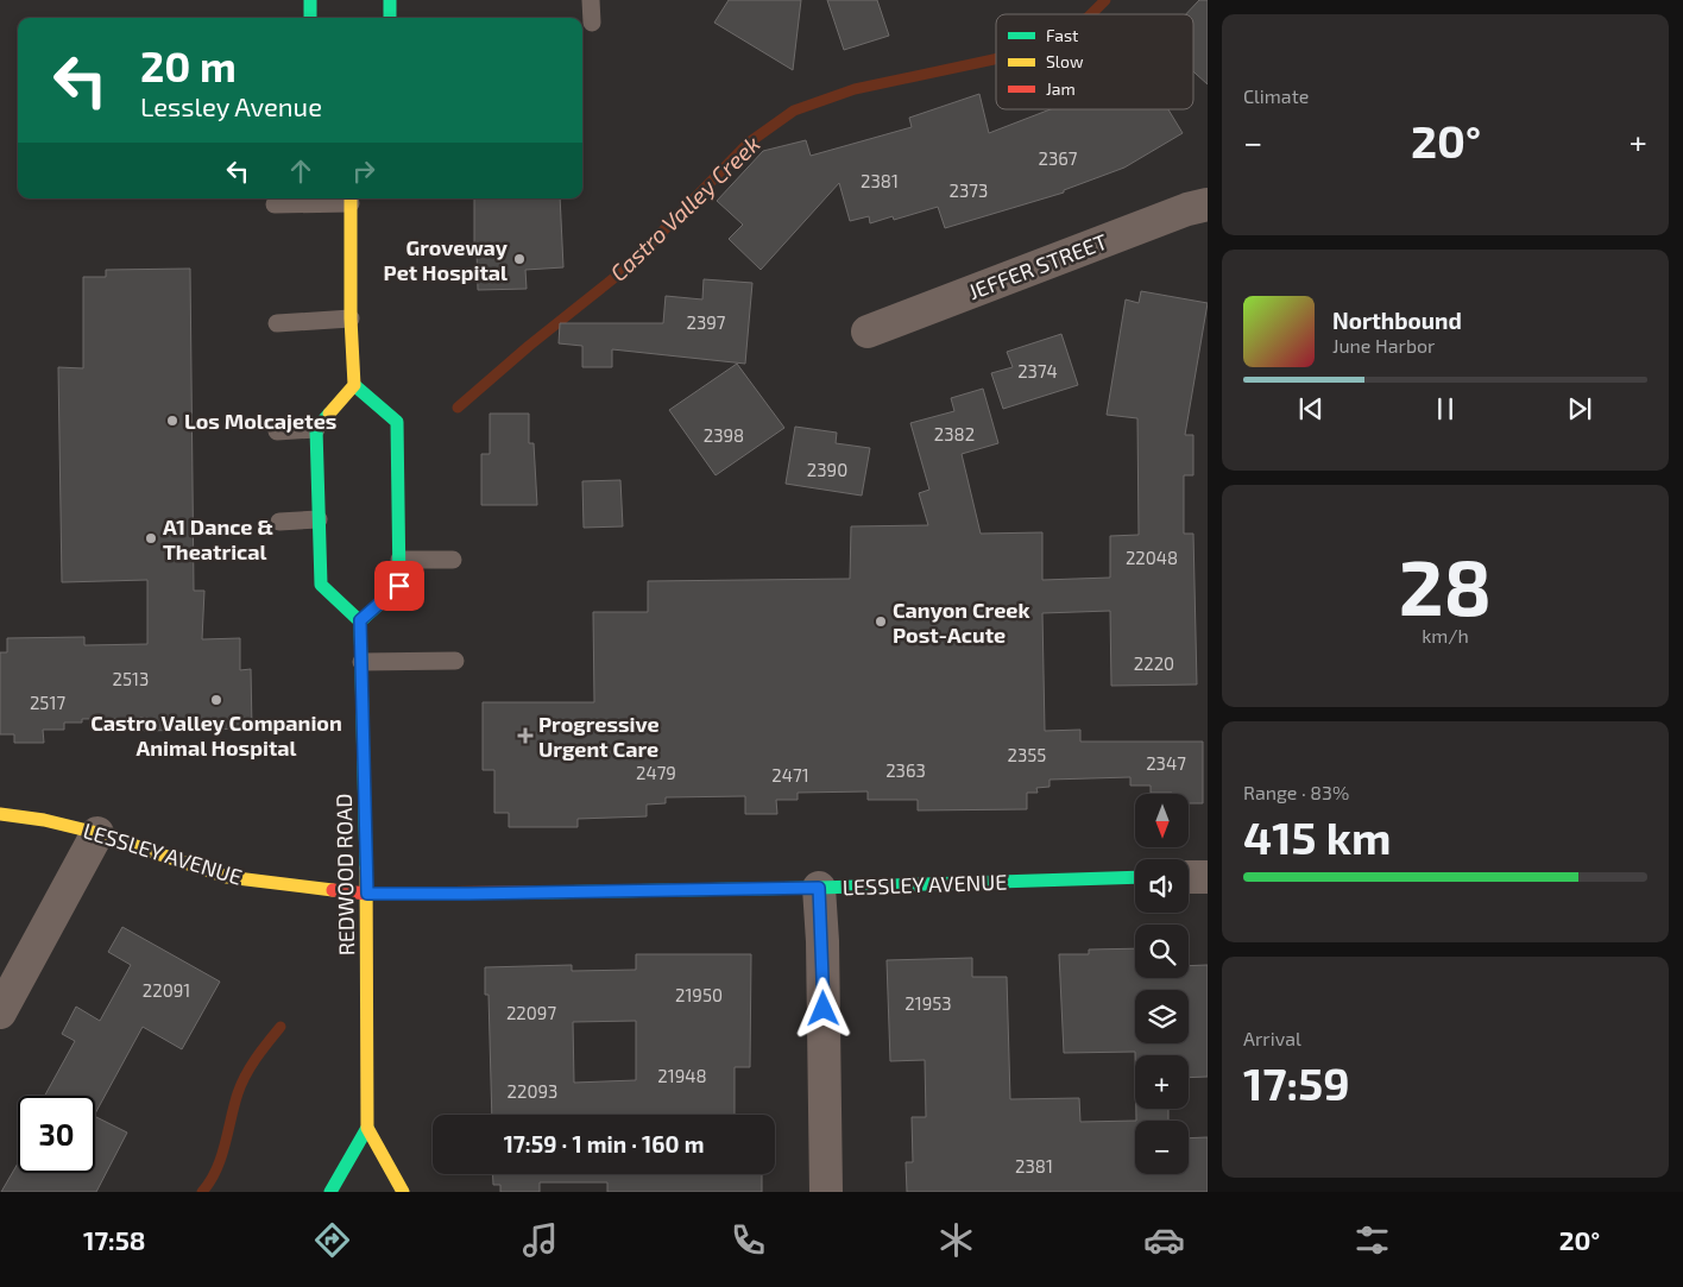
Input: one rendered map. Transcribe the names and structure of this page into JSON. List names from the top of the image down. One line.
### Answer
{"streets":{"main road":["LESSLEY AVENUE","REDWOOD ROAD"],"street":["JEFFER STREET"]},"crossings":[["LESSLEY AVENUE","REDWOOD ROAD"]],"water":["Castro Valley Creek"],"places":{"other":["Groveway Pet Hospital","Los Molcajetes","A1 Dance & Theatrical","Canyon Creek Post-Acute","Castro Valley Companion Animal Hospital"],"health":["Progressive Urgent Care"]},"house_numbers":["2367","2381","2373","2397","2374","2382","2398","2390","22048","2220","2513","2517","2355","2347","2363","2479","2471","22091","21950","21953","22097","21948","22093","2381"],"legend":["Fast","Slow","Jam"],"north":"bottom","page":{"tile":["Climate",["28","km/h"],["Range · 83%","415 km"],["Arrival","17:59"]],"turn":["20 m","Lessley Avenue"],"heat":["−","20°","+"],"song":["Northbound","June Harbor"],"map_buttons":["+","−"],"limit":"30","trip":"17:59 · 1 min · 160 m","tabs":["17:58","20°"]}}
